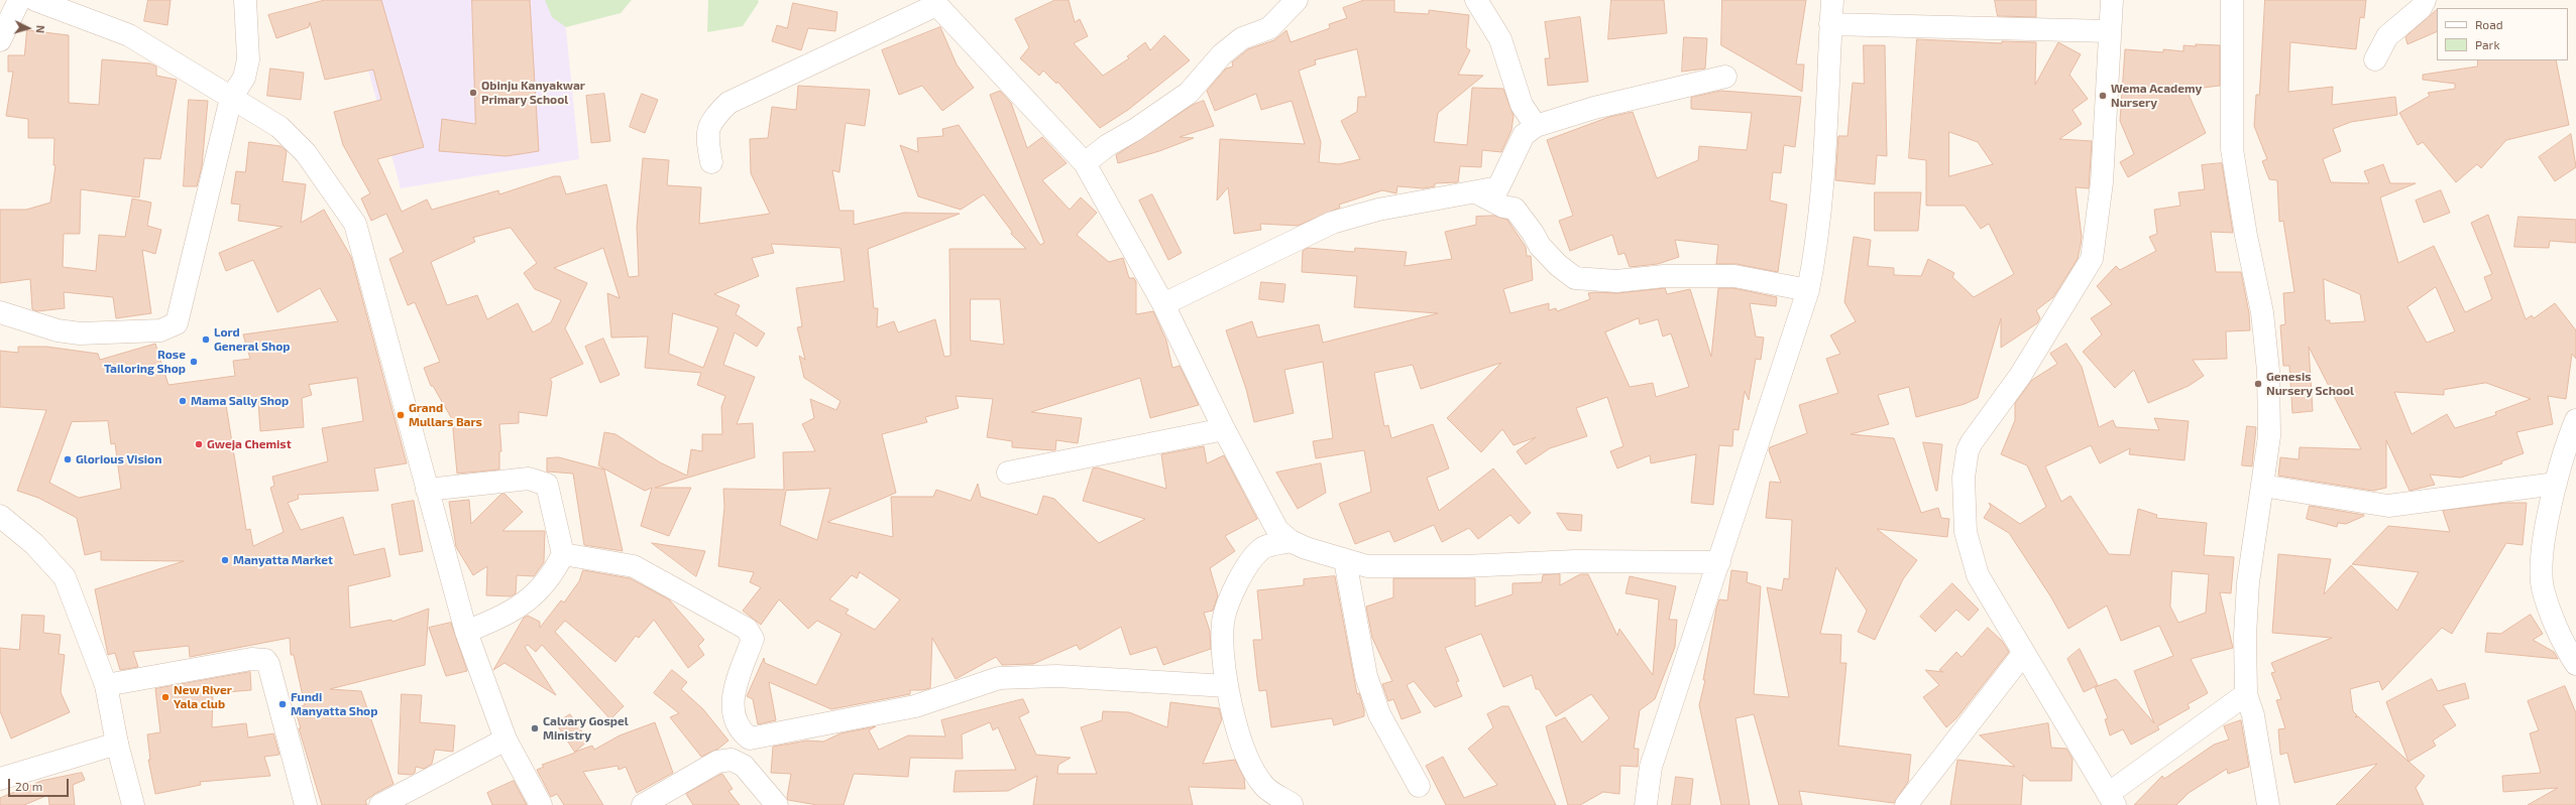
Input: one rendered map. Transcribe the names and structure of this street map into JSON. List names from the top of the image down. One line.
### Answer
{"places":["Obinju Kanyakwar Primary School","Wema Academy Nursery","Lord General Shop","Rose Tailoring Shop","Genesis Nursery School","Mama Sally Shop","Grand Mullars Bars","Gweja Chemist","Glorious Vision","Manyatta Market","New River Yala club","Fundi Manyatta Shop","Calvary Gospel Ministry"],"legend":["Road","Park"],"scale_bar":"20 m","north":"right"}
